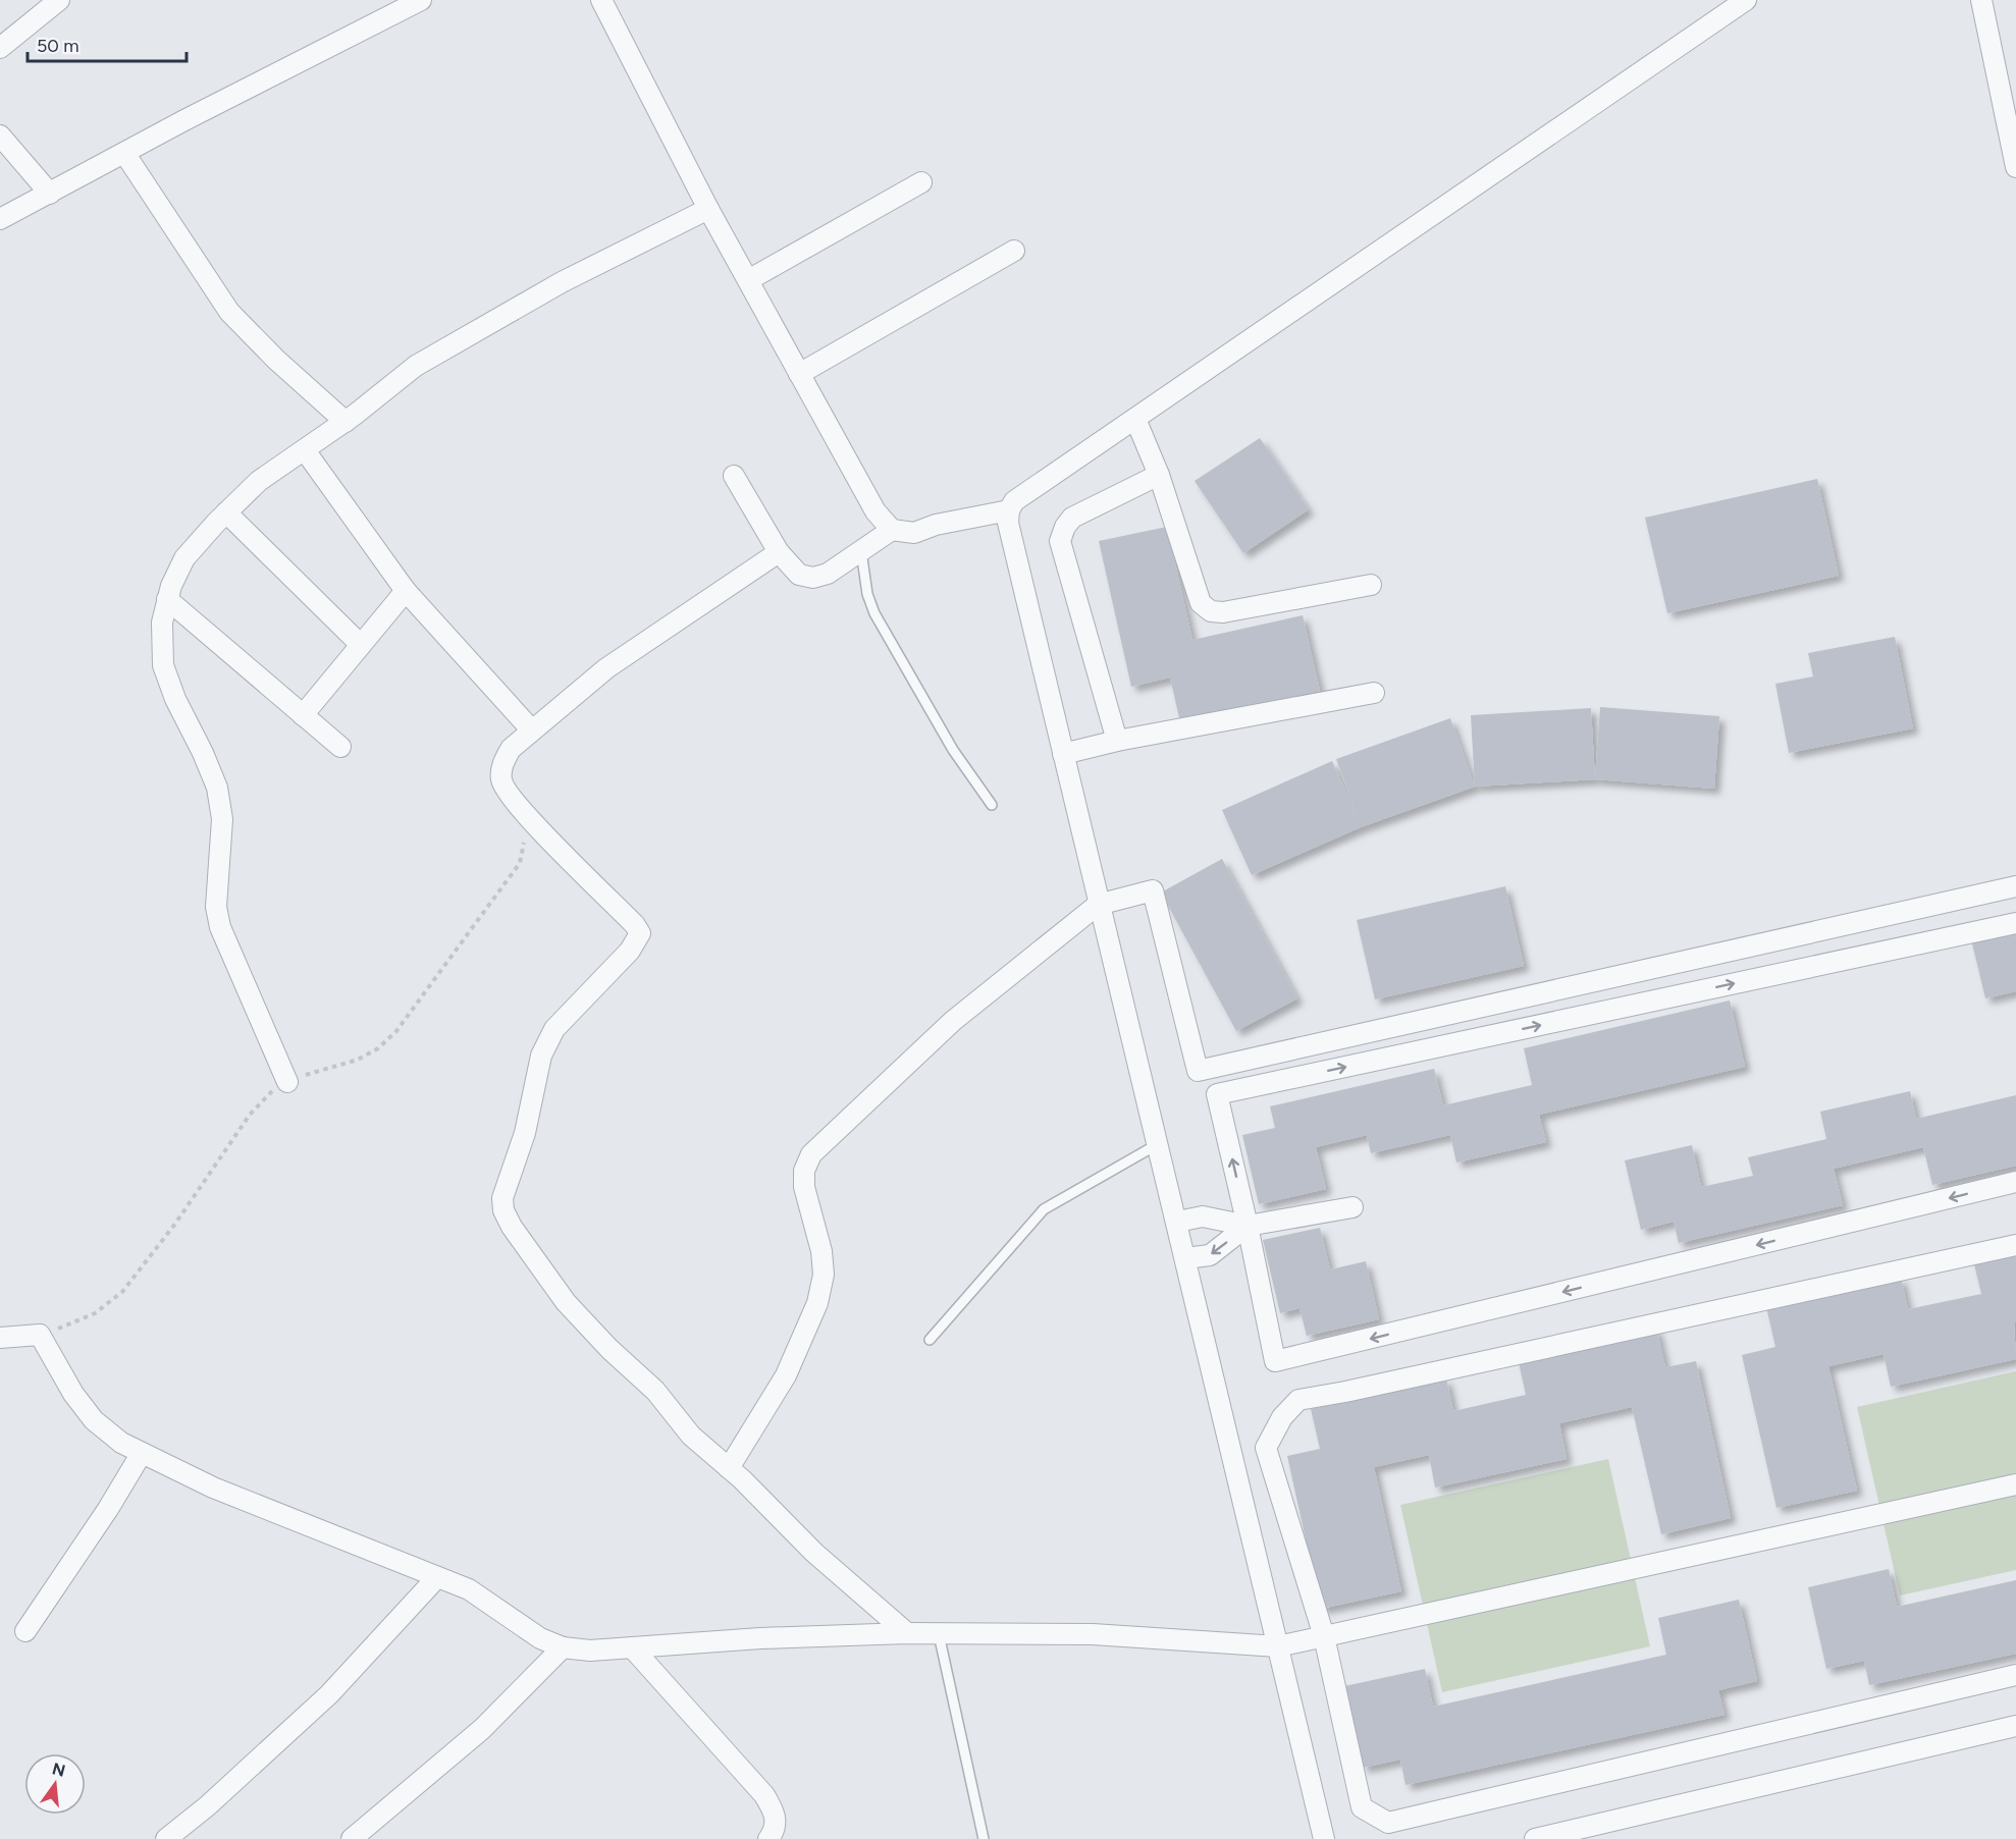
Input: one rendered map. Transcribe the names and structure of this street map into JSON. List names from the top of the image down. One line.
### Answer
{"scale_bar":"50 m","north":"top"}
